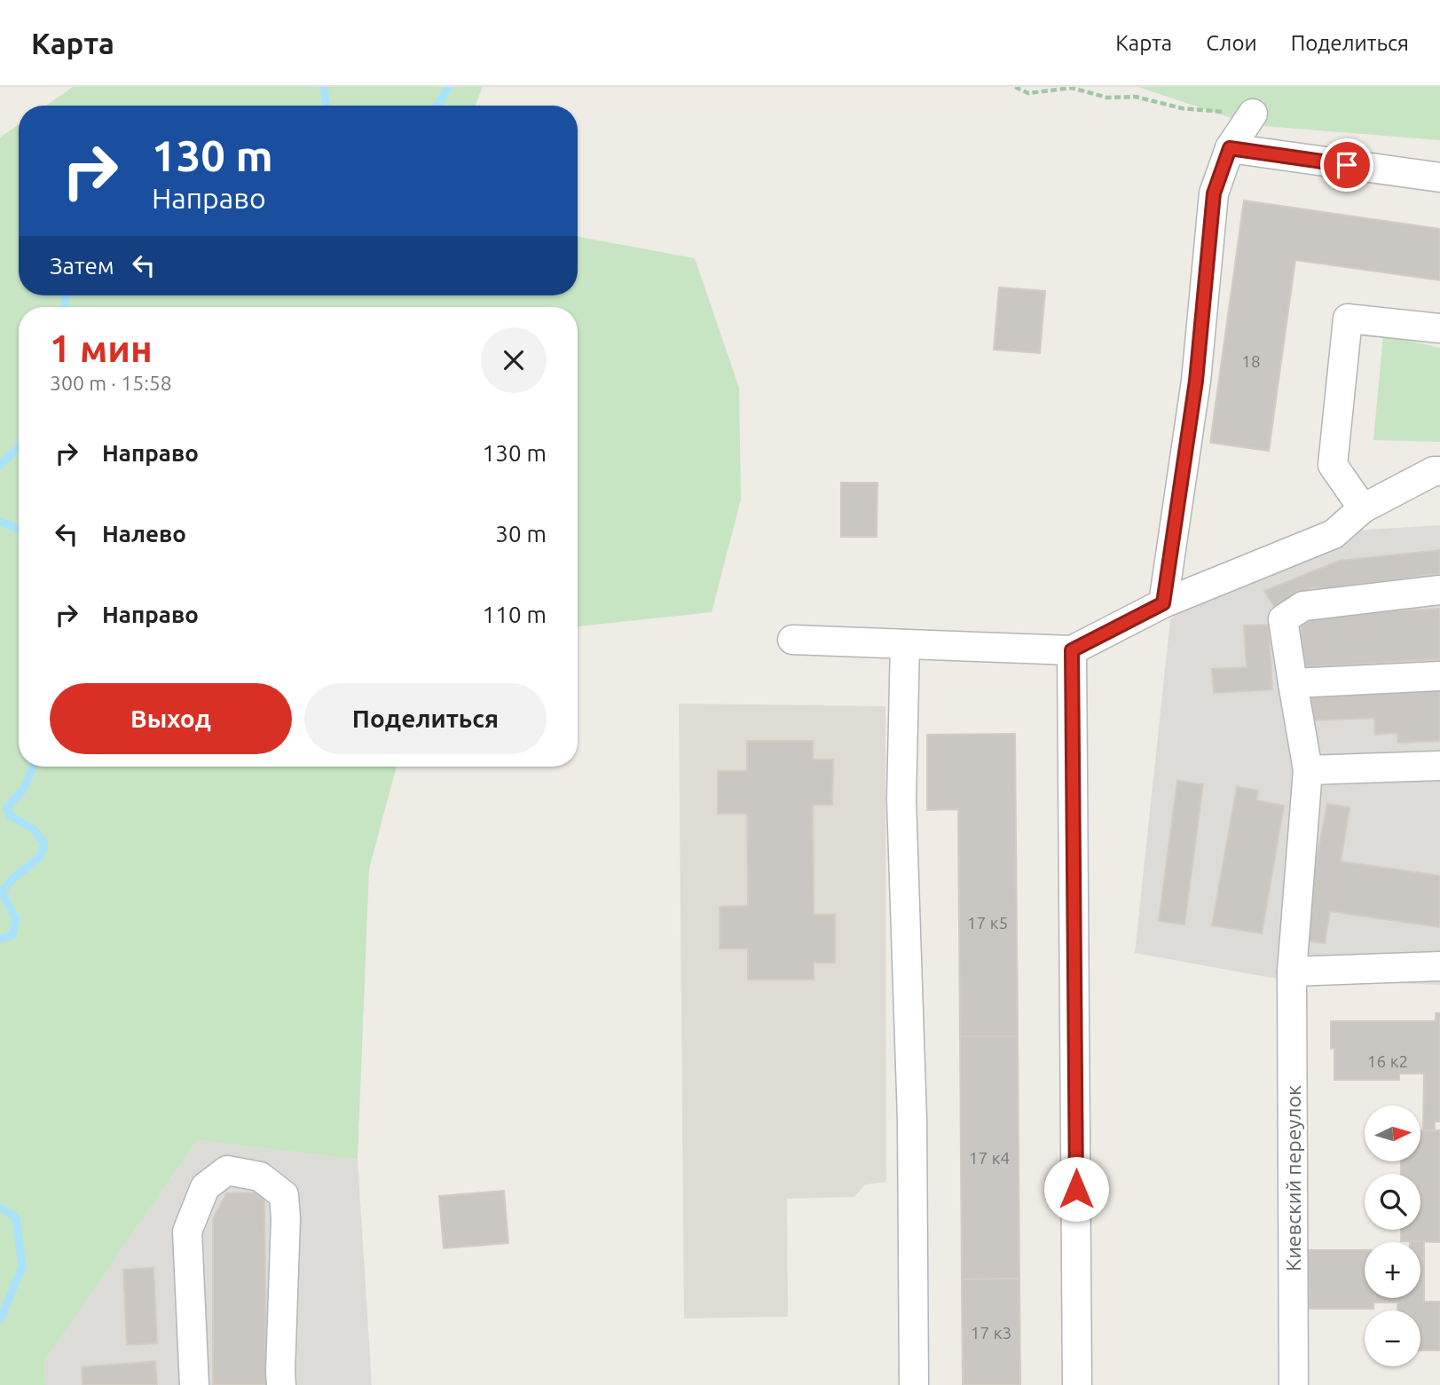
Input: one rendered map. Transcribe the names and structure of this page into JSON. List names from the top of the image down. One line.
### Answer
{"streets":{"street":["Киевский переулок"]},"house_numbers":["18","17 к5","16 к2","17 к4","17 к3"],"north":"right","page":{"header":"Карта","nav":["Карта","Слои","Поделиться"],"turn":["130 m","Направо"],"then":"Затем","heading":["1 мин","300 m · 15:58"],"list":[{"name":"Направо","value":"130 m"},{"name":"Налево","value":"30 m"},{"name":"Направо","value":"110 m"}],"buttons":["Выход","Поделиться"],"map_buttons":["+","−"]}}
